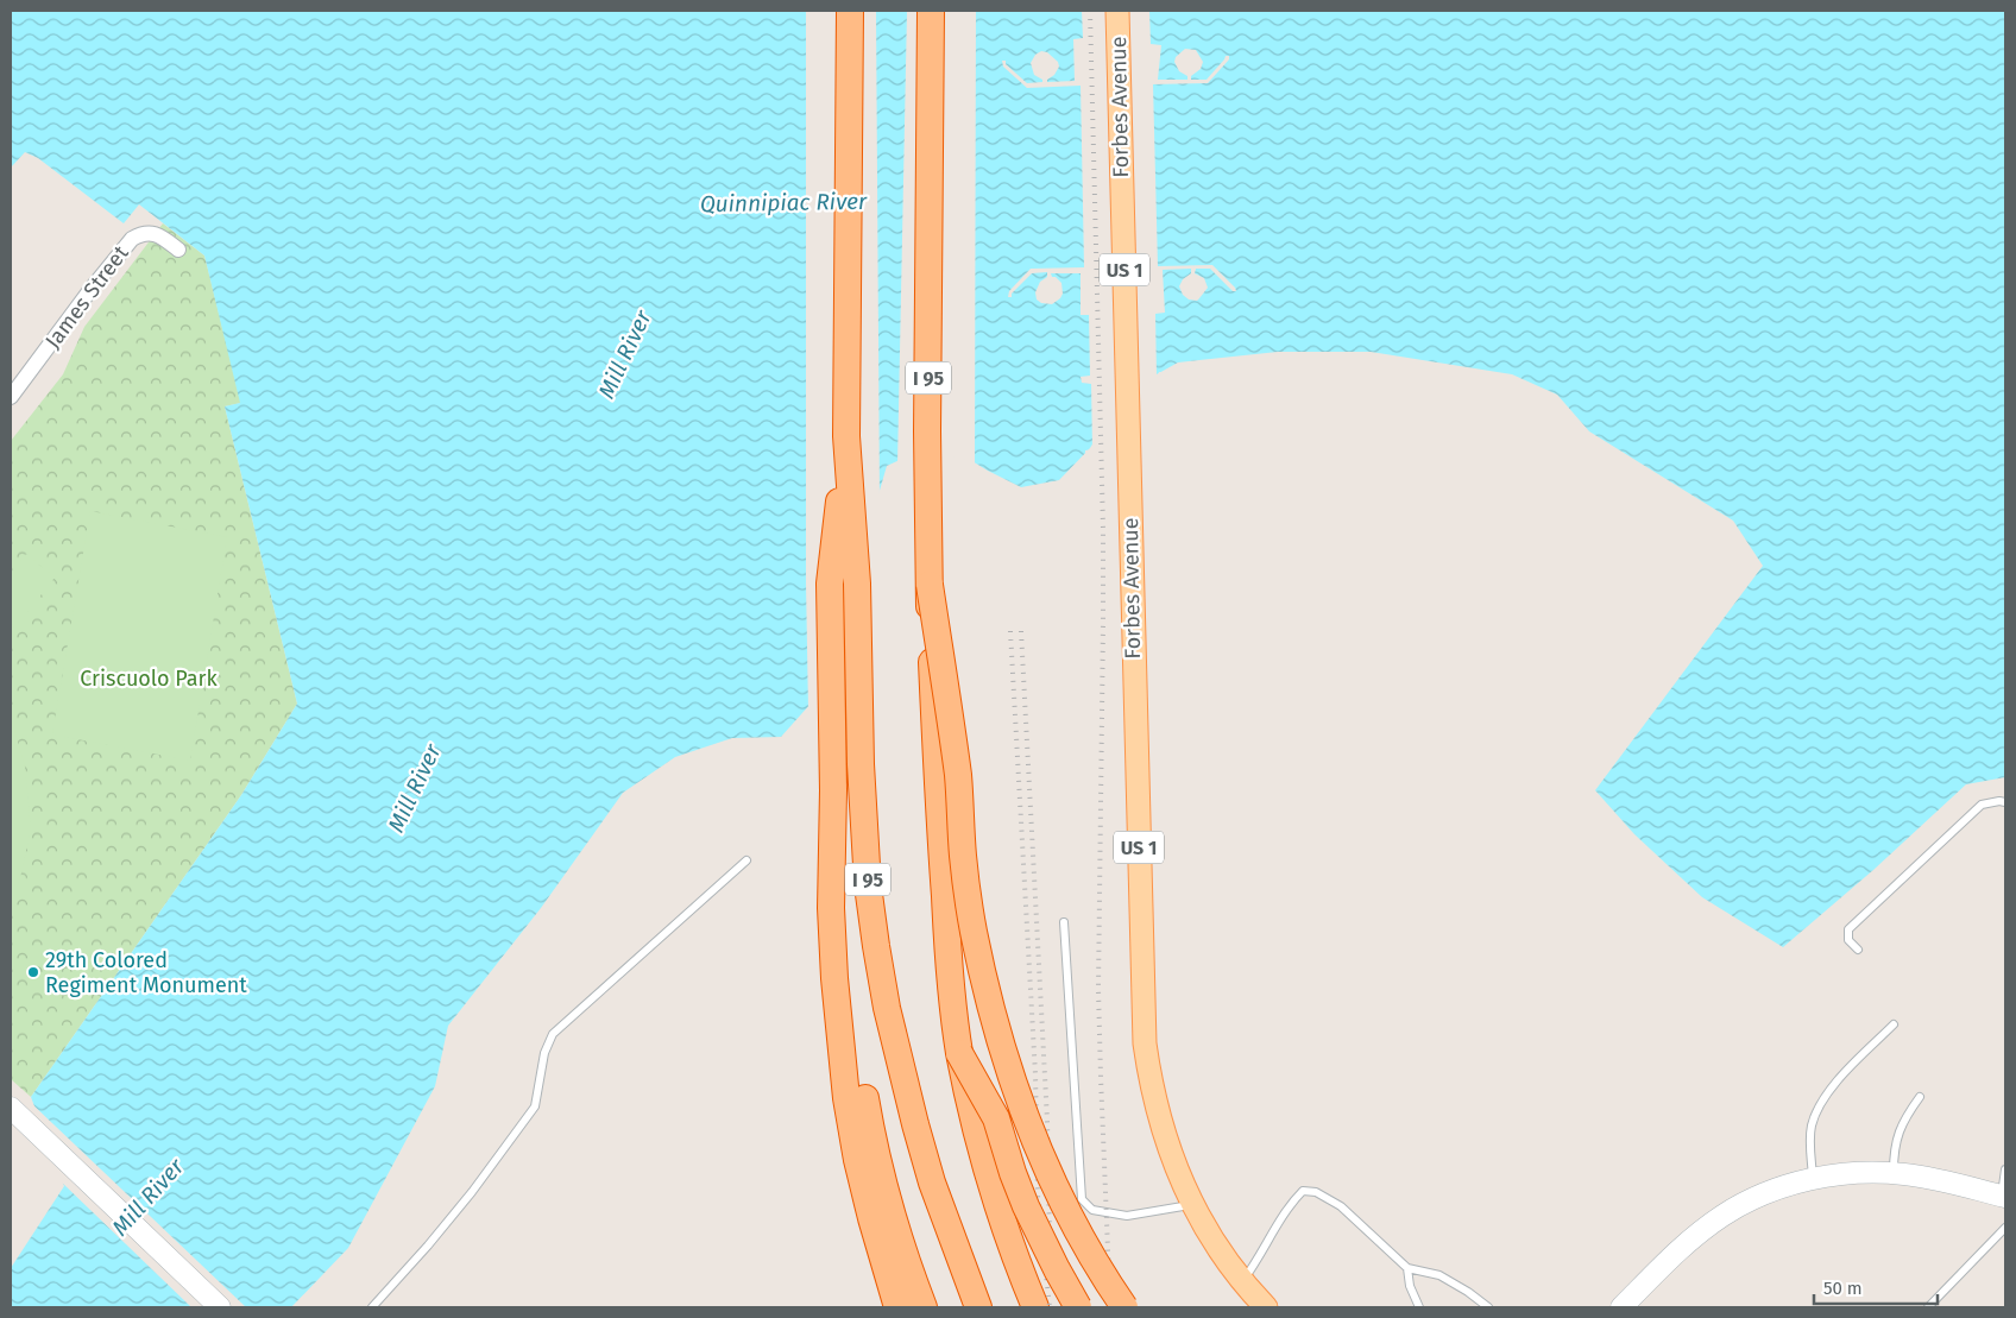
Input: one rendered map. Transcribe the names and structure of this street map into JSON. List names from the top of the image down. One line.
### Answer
{"streets":{"highway":["I 95"],"main road":["Forbes Avenue","US 1"],"street":["James Street"]},"crossings":[["Forbes Avenue","US 1"]],"water":["Quinnipiac River","Mill River"],"parks":["Criscuolo Park"],"places":["29th Colored Regiment Monument"],"scale_bar":"50 m"}
